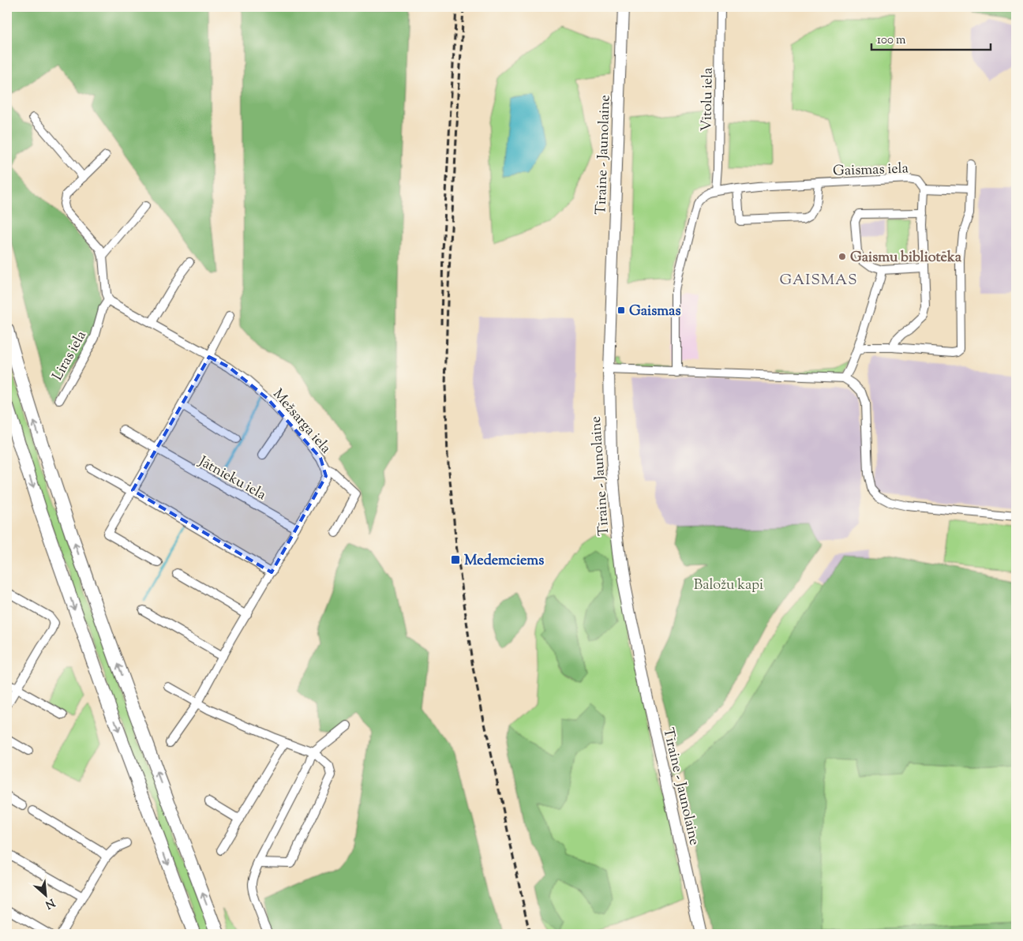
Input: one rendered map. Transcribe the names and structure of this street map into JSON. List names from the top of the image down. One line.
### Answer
{"streets":{"main road":["Tīraine - Jaunolaine"],"street":["Vītolu iela","Gaismas iela","Liras iela","Mežsarga iela","Jātnieku iela"]},"crossings":[["Vītolu iela","Gaismas iela"],["Liras iela","Mežsarga iela"],["Mežsarga iela","Jātnieku iela"]],"districts":["GAISMAS"],"parks":["Baložu kapi"],"places":{"other":["Gaismu bibliotēka"],"transit":["Gaismas","Medemciems"]},"scale_bar":"100 m","north":"bottom right"}
